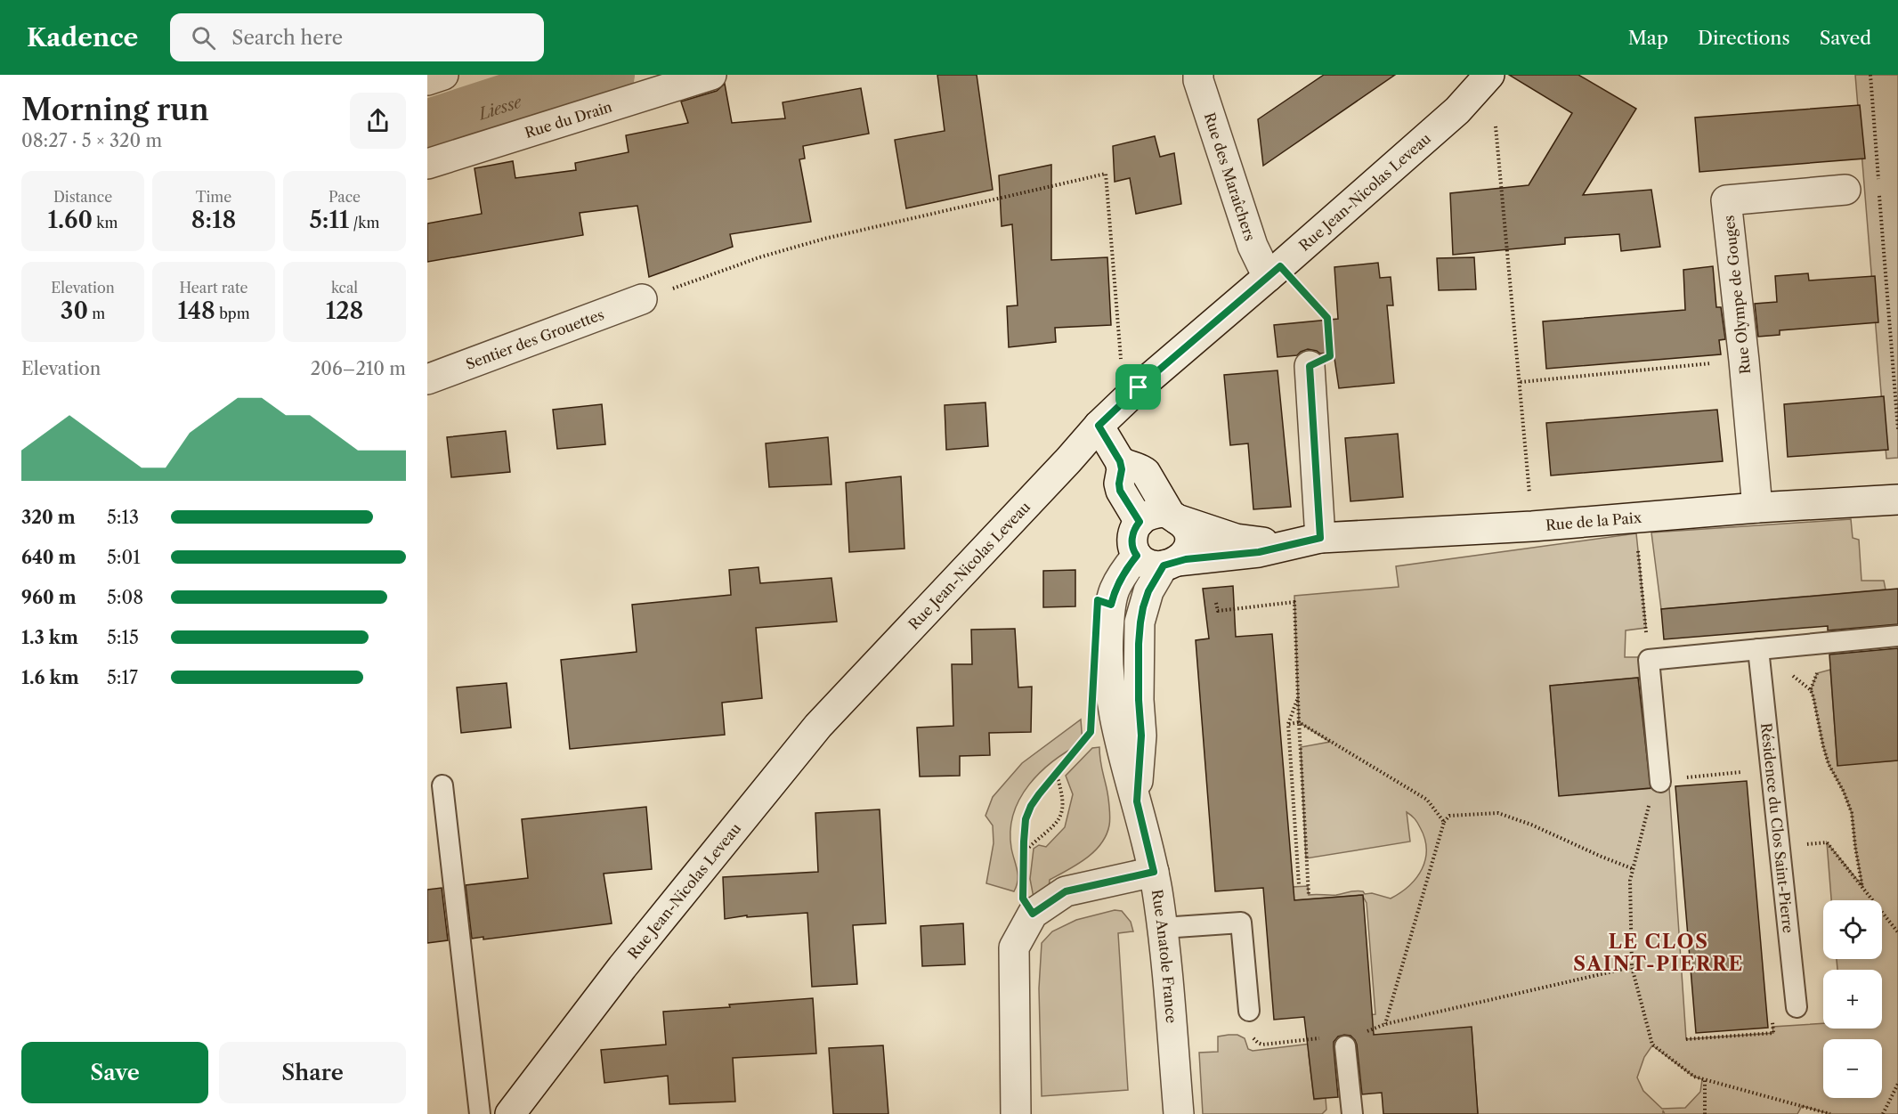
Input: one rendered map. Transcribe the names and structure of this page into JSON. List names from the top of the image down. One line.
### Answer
{"streets":{"street":["Rue du Drain","Rue des Maraîchers","Rue Jean-Nicolas Leveau","Rue Olympe de Gouges","Sentier des Grouettes","Rue de la Paix","Rue Anatole France"],"lane":["Résidence du Clos Saint-Pierre"]},"crossings":[["Rue des Maraîchers","Rue Jean-Nicolas Leveau"],["Rue Olympe de Gouges","Rue de la Paix"]],"districts":["LE CLOS SAINT-PIERRE"],"water":["Liesse"],"page":{"header":"Kadence","search":"Search here","nav":["Map","Directions","Saved"],"heading":["Morning run","08:27 · 5 × 320 m"],"stats":[["Distance","1.60 km"],["Time","8:18"],["Pace","5:11 /km"],["Elevation","30 m"],["Heart rate","148 bpm"],["kcal","128"]],"chart":["Elevation","206–210 m"],"list":[{"name":"320 m","note":"5:13"},{"name":"640 m","note":"5:01"},{"name":"960 m","note":"5:08"},{"name":"1.3 km","note":"5:15"},{"name":"1.6 km","note":"5:17"}],"map_buttons":["+","−"],"buttons":["Save","Share"]}}
